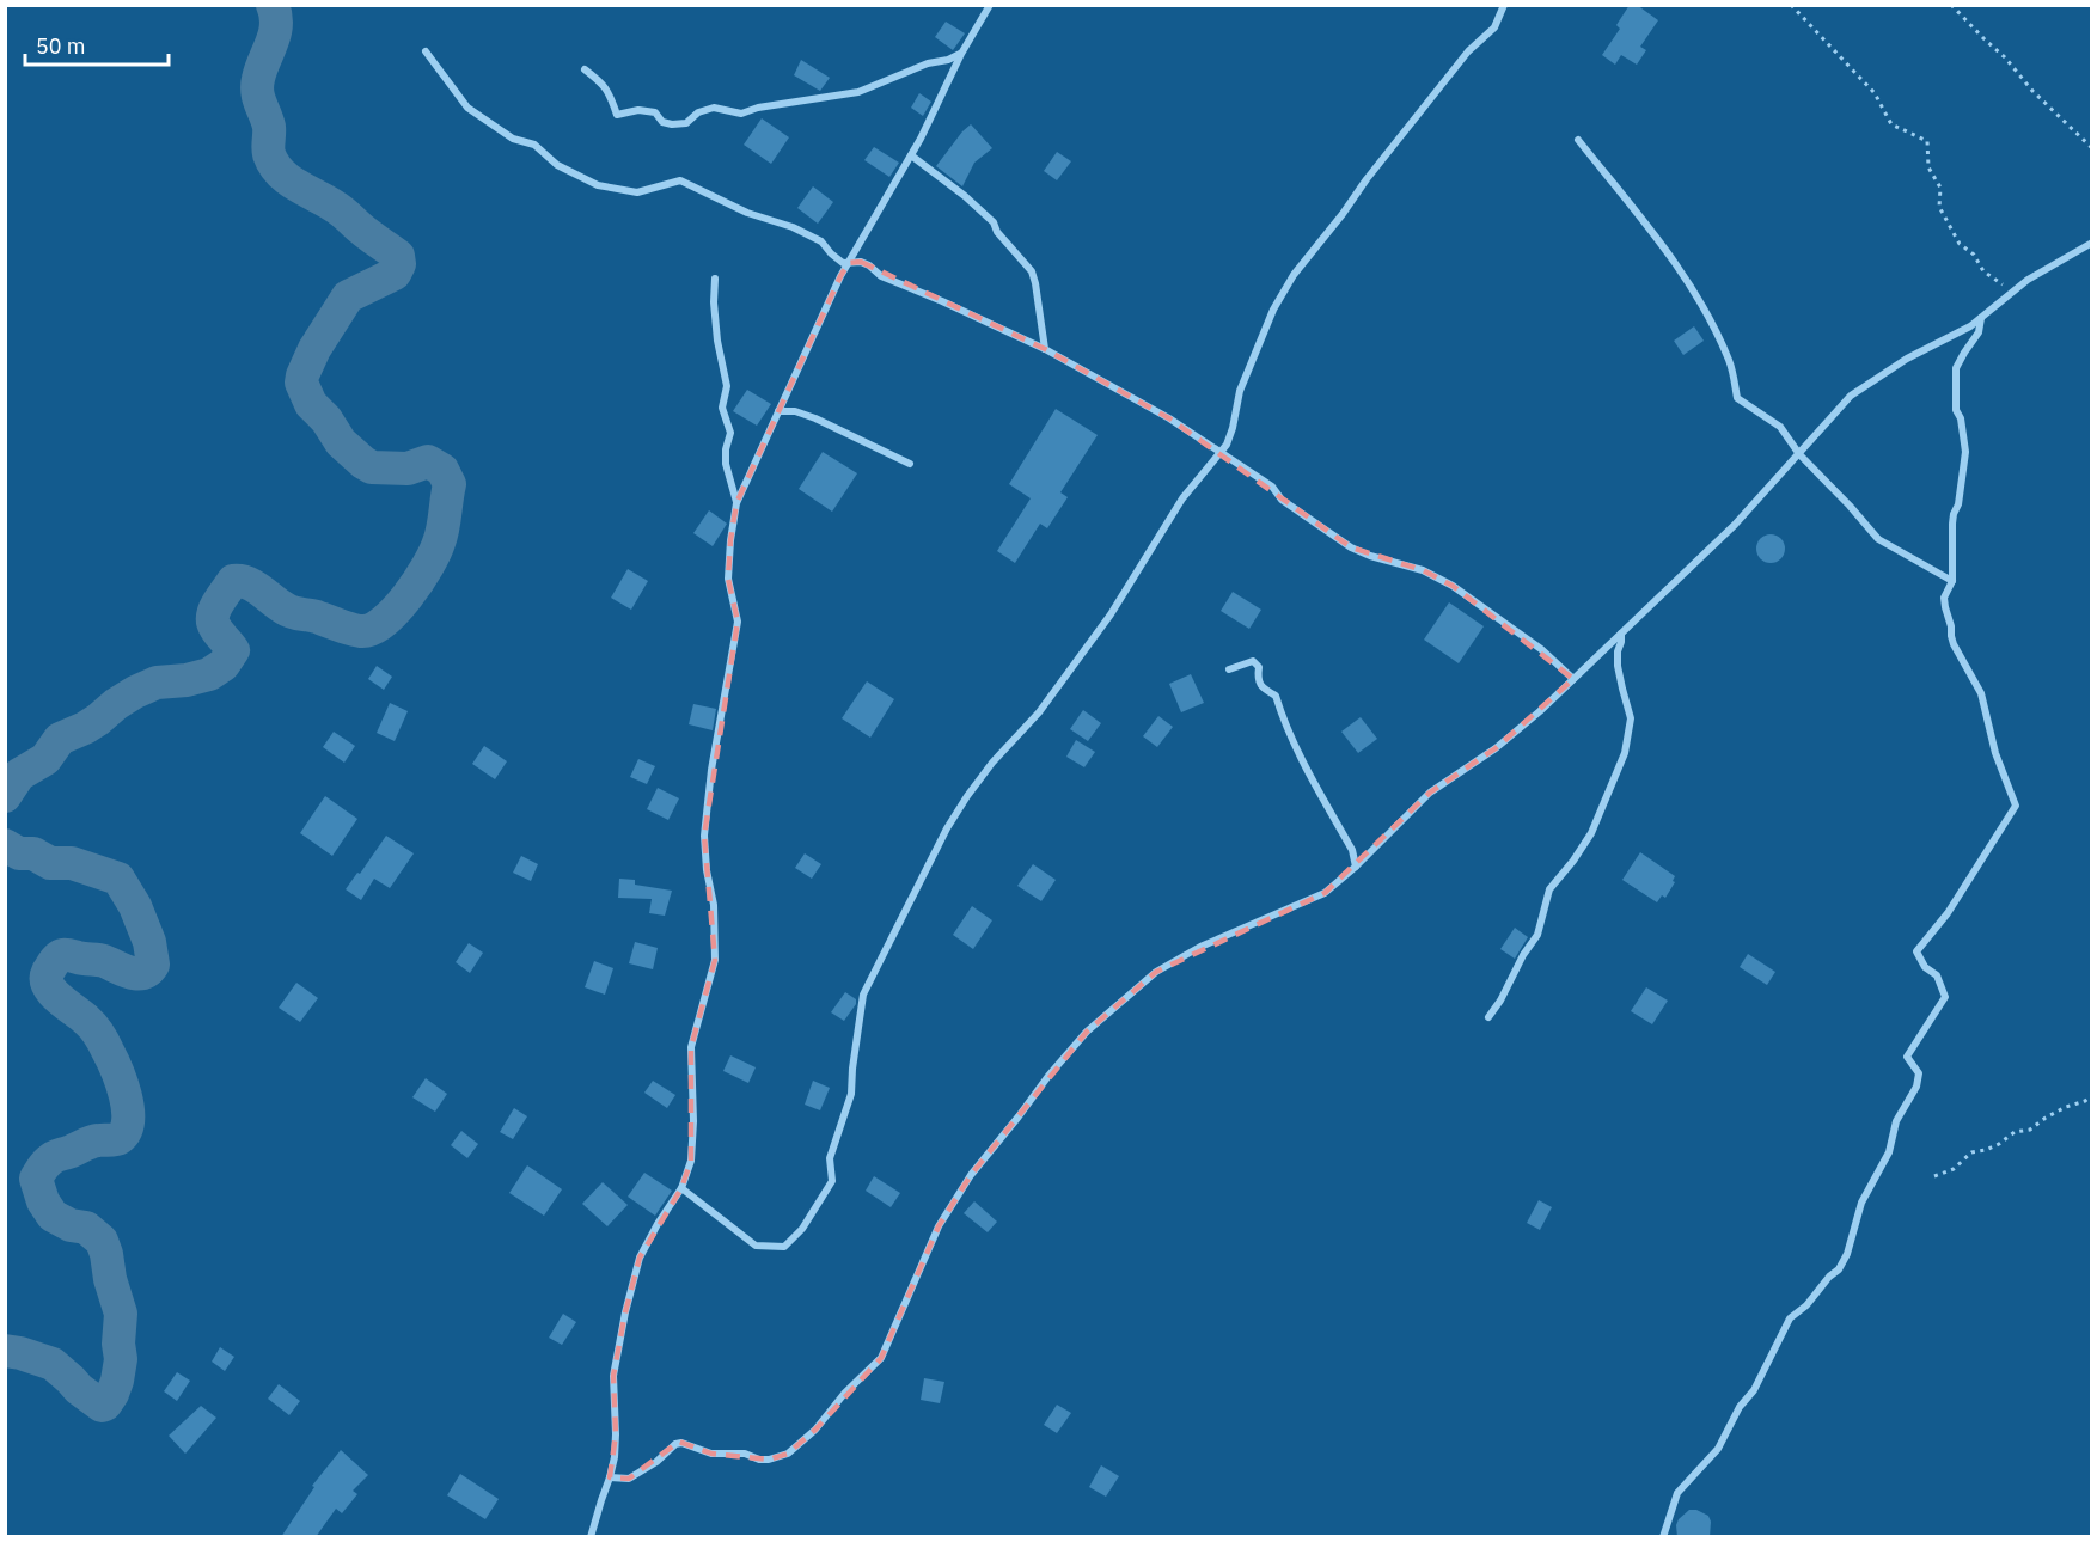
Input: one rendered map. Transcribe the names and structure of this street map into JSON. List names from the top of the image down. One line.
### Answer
{"scale_bar":"50 m"}
